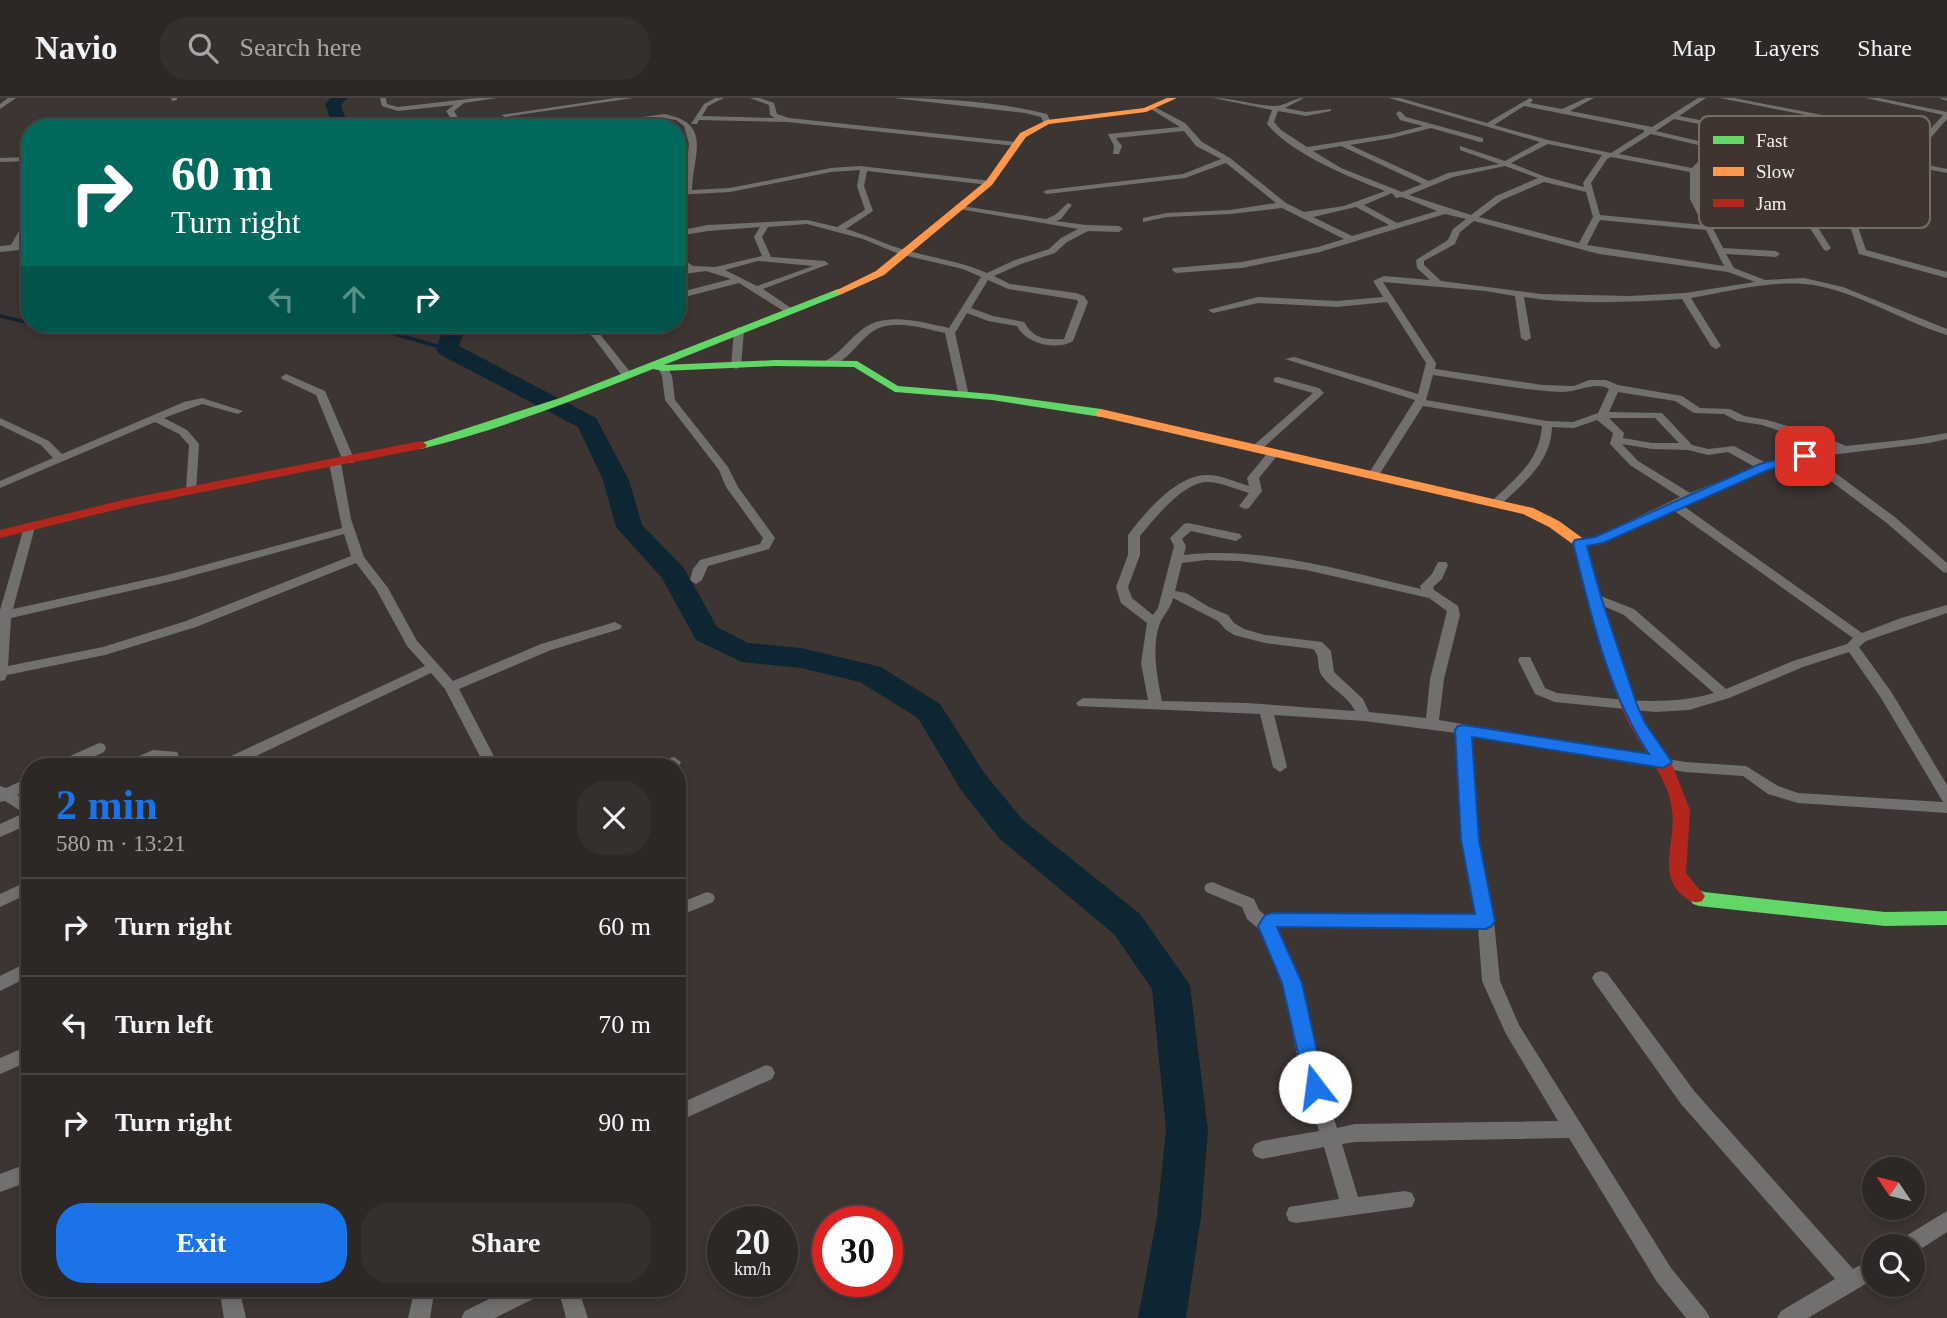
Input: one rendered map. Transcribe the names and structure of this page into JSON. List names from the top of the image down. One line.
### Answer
{"legend":["Fast","Slow","Jam"],"north":"top left","page":{"header":"Navio","search":"Search here","nav":["Map","Layers","Share"],"turn":["60 m","Turn right"],"heading":["2 min","580 m · 13:21"],"list":[{"name":"Turn right","value":"60 m"},{"name":"Turn left","value":"70 m"},{"name":"Turn right","value":"90 m"}],"buttons":["Exit","Share"],"speed":"20 km/h","limit":"30"}}
